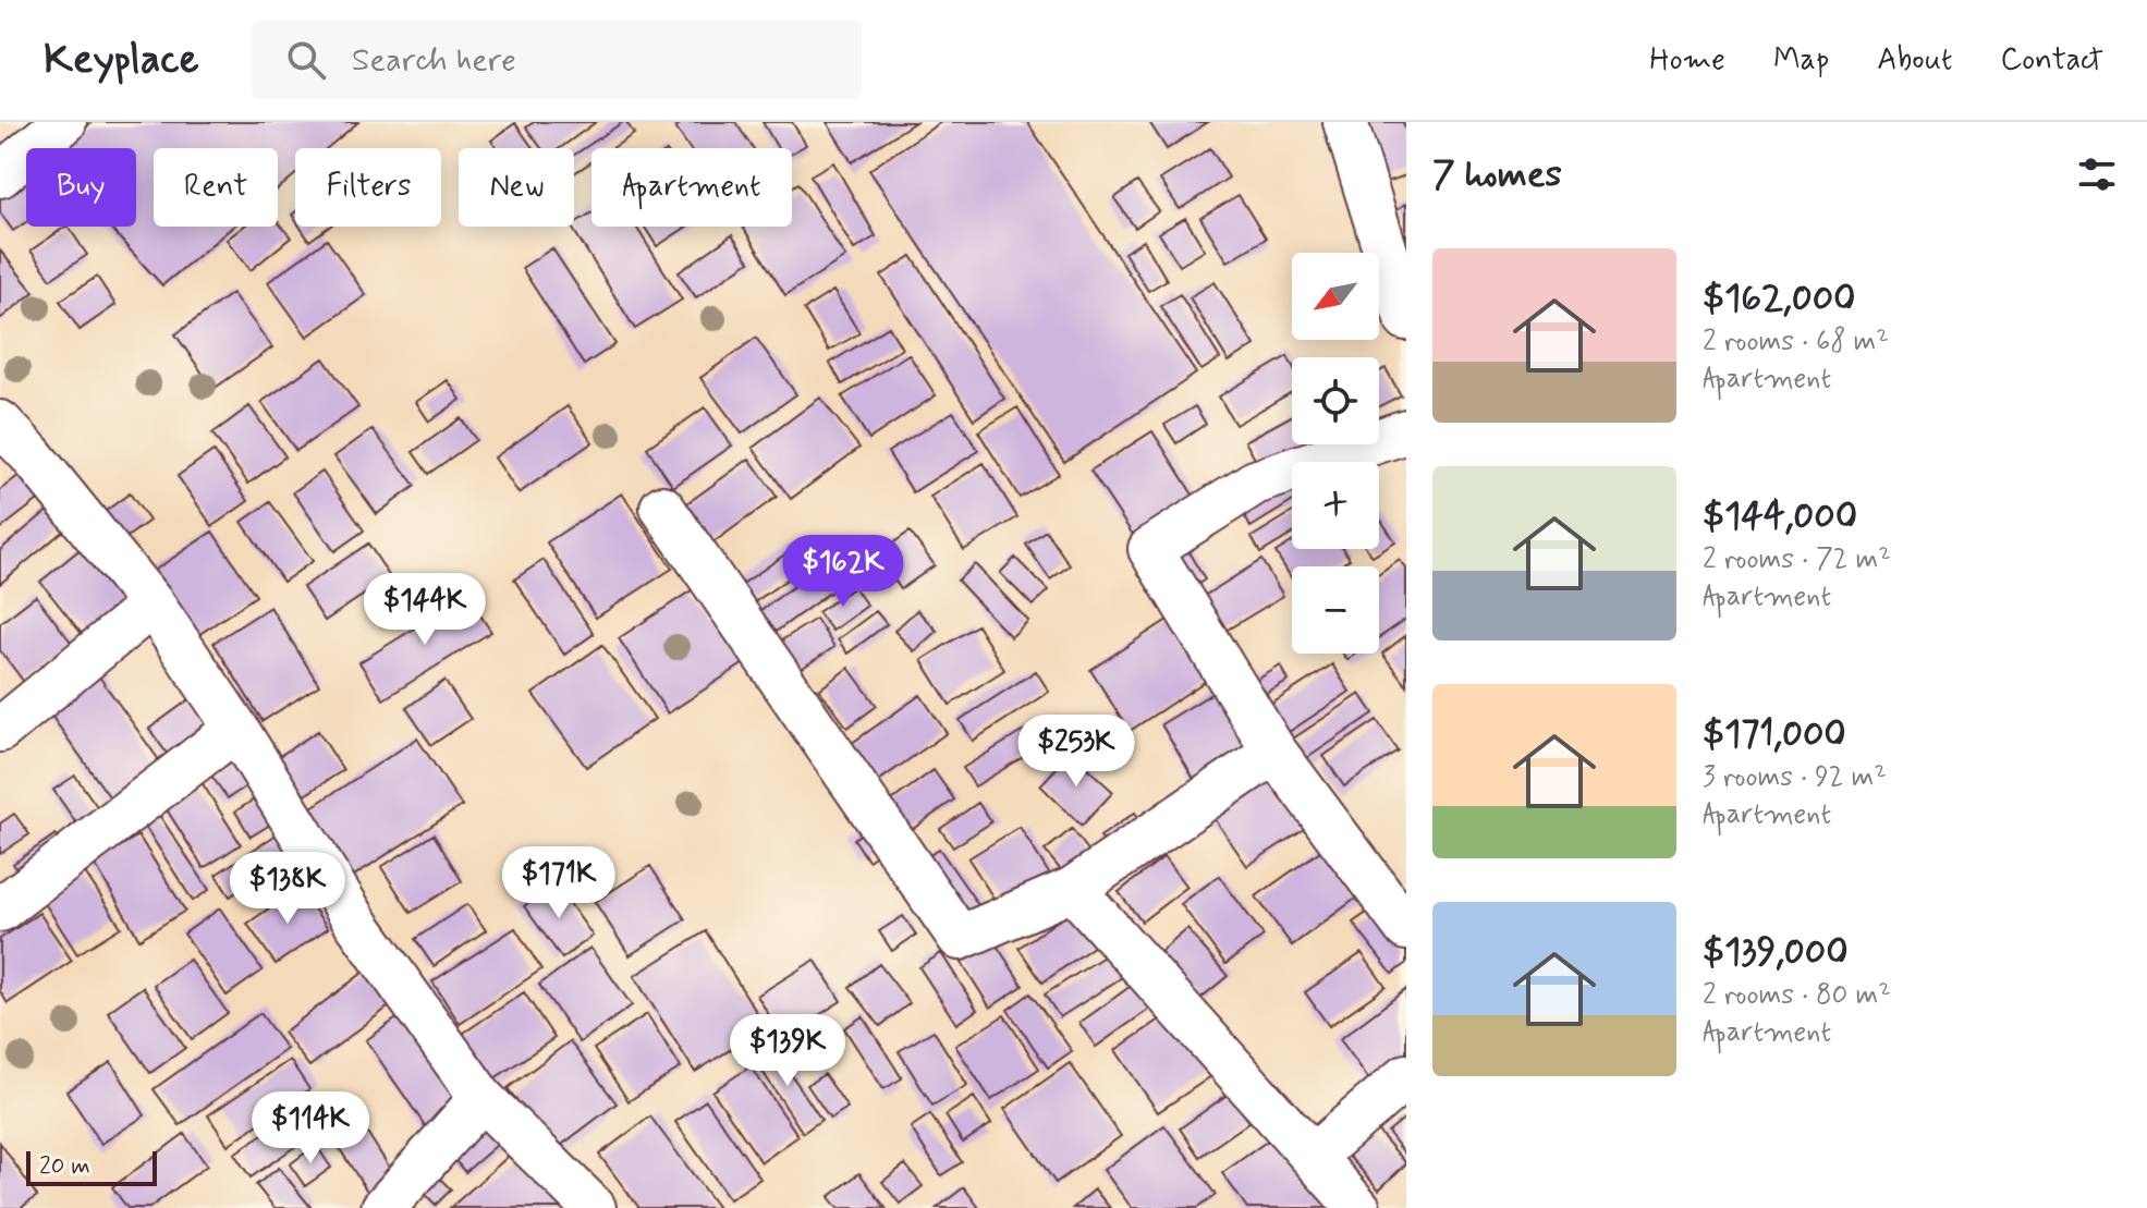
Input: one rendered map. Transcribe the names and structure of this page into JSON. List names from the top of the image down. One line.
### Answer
{"scale_bar":"20 m","north":"bottom left","page":{"header":"Keyplace","search":"Search here","nav":["Home","Map","About","Contact"],"heading":"7 homes","chip":["Buy","Rent","Filters","New","Apartment"],"list":[{"name":"$162,000","note":"2 rooms · 68 m² · Apartment"},{"name":"$144,000","note":"2 rooms · 72 m² · Apartment"},{"name":"$171,000","note":"3 rooms · 92 m² · Apartment"},{"name":"$139,000","note":"2 rooms · 80 m² · Apartment"}],"map_buttons":["+","−"],"price":["$162K","$144K","$253K","$171K","$138K","$139K","$114K"],"scale":"20 m"}}
